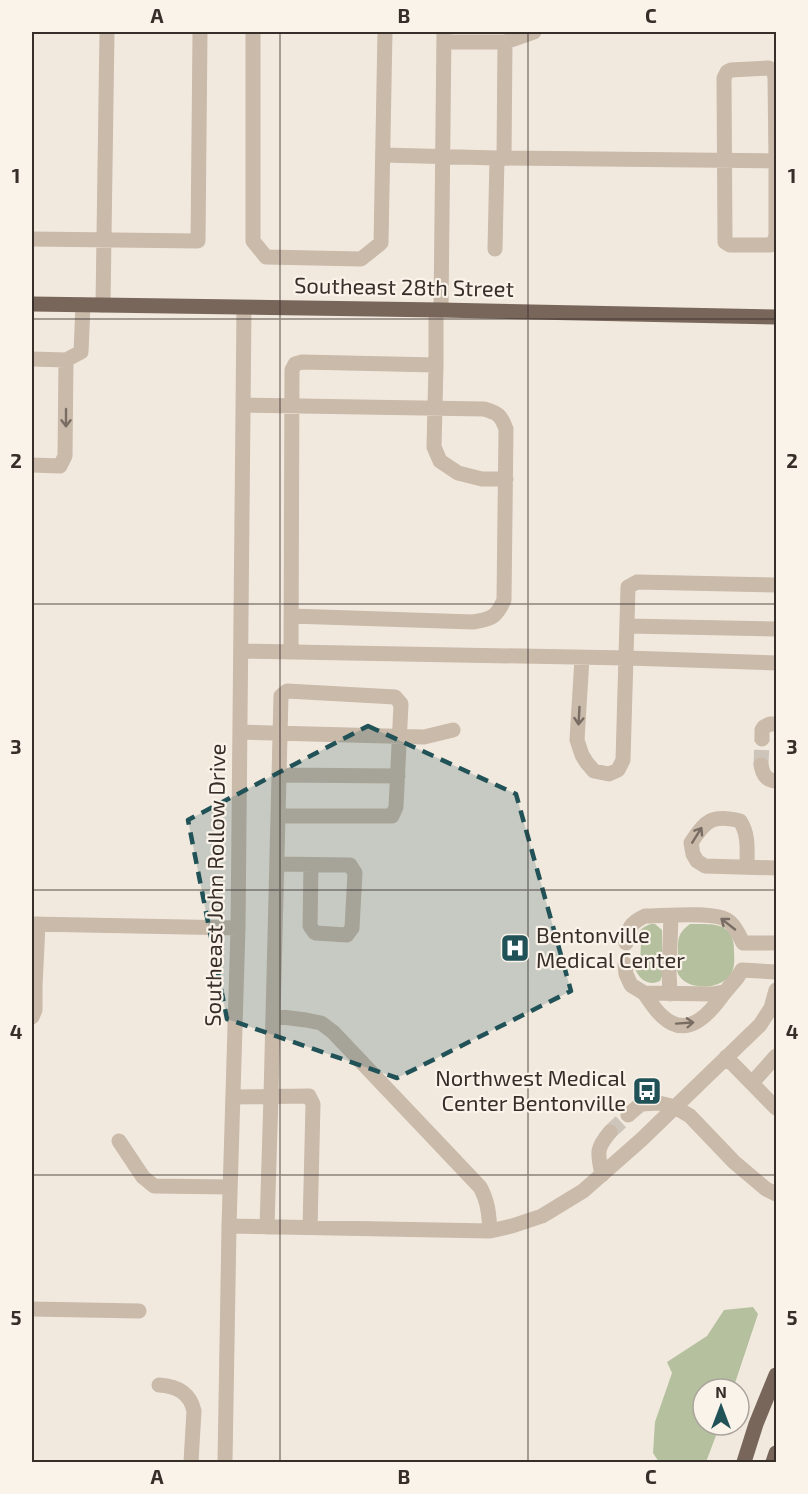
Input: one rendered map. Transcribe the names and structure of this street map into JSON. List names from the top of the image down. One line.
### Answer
{"streets":{"main road":["Southeast 28th Street"],"street":["Southeast John Rollow Drive"]},"crossings":[["Southeast 28th Street","Southeast John Rollow Drive"]],"places":{"hospital":["Bentonville Medical Center"],"bus stop":["Northwest Medical Center Bentonville"]},"north":"top","grid":{"columns":["A","B","C"],"rows":["1","2","3","4","5"]}}
